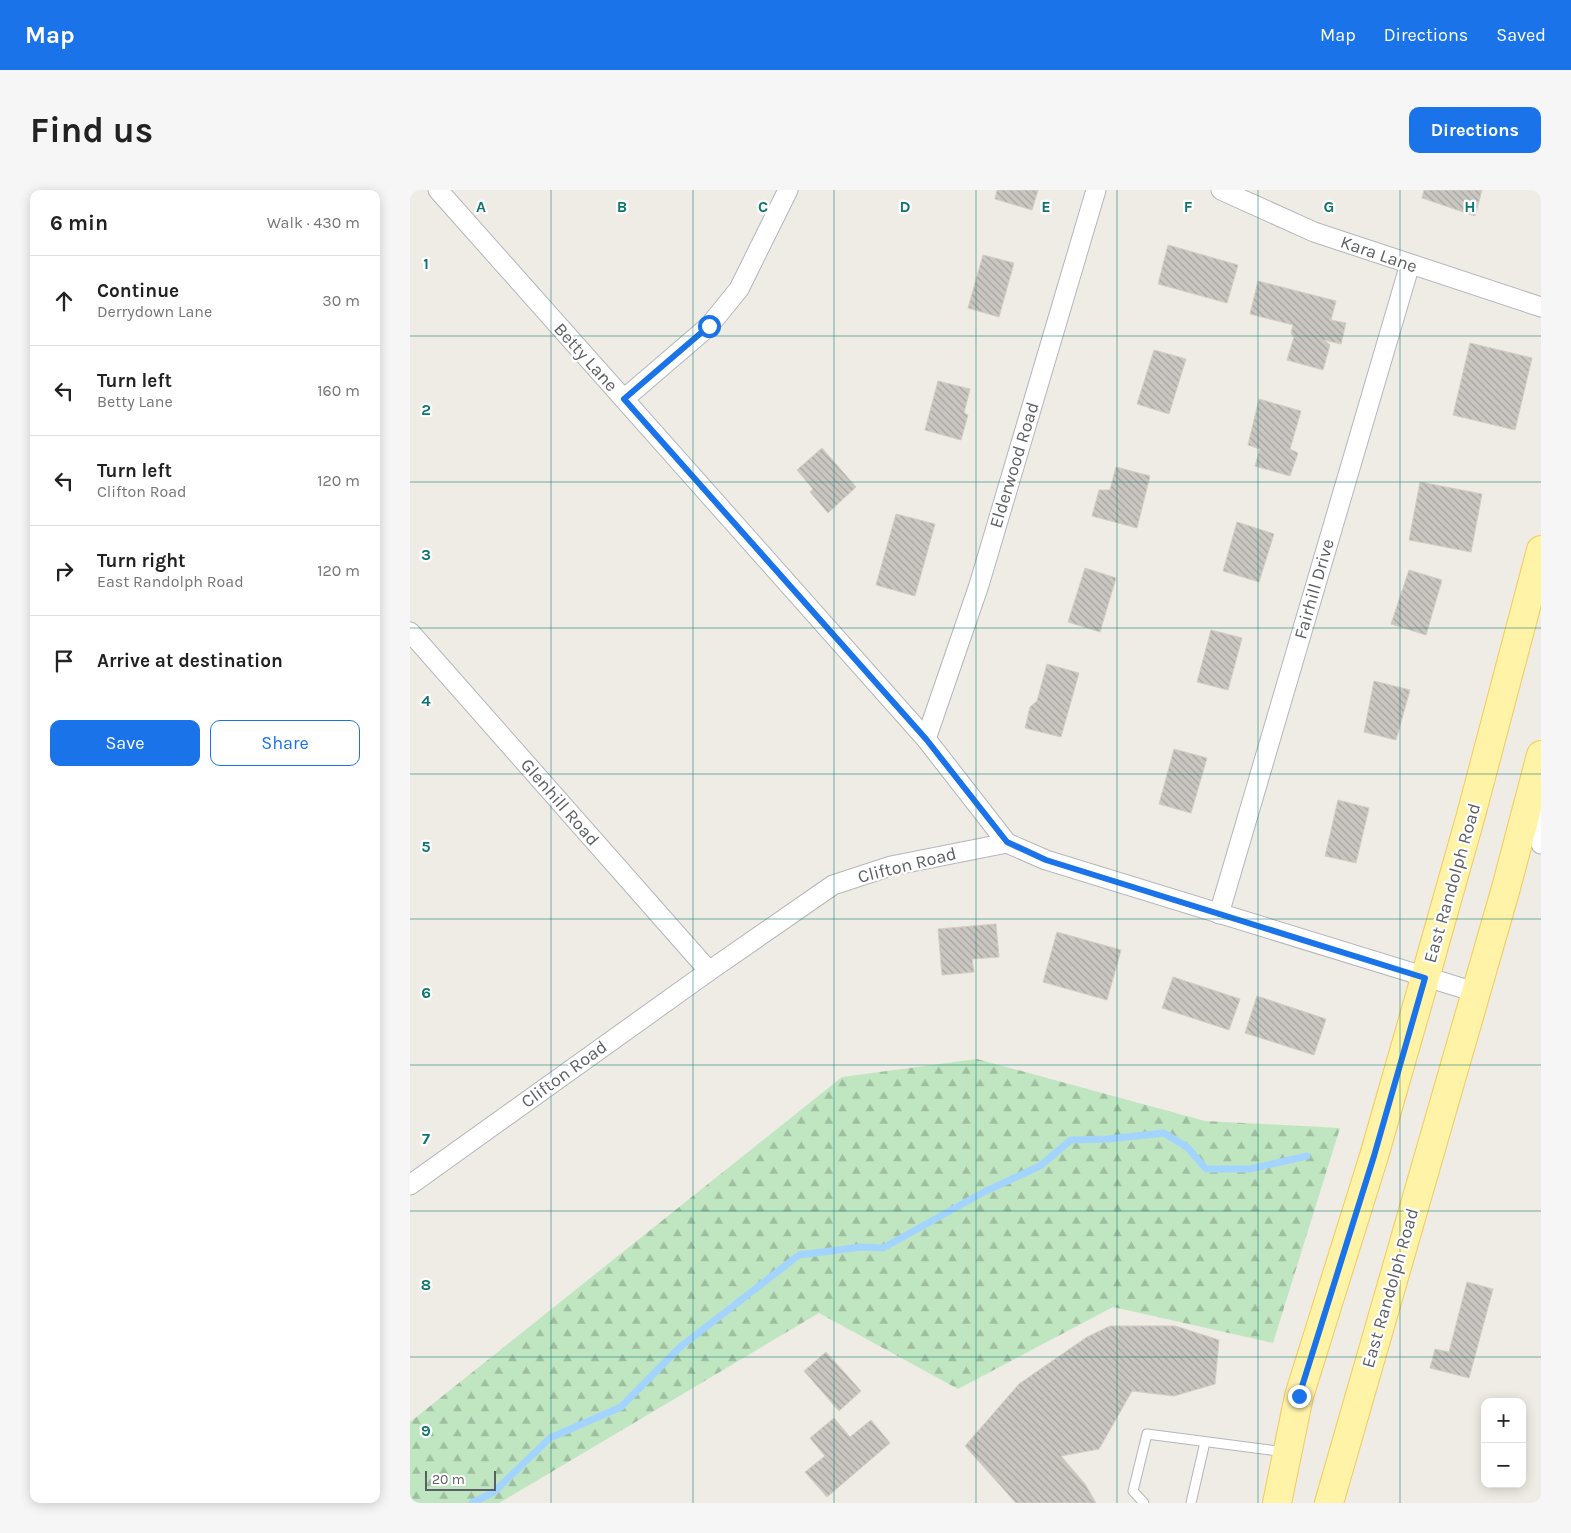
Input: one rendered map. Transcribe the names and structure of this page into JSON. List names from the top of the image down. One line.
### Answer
{"streets":{"main road":["East Randolph Road"],"street":["Kara Lane","Betty Lane","Elderwood Road","Fairhill Drive","Glenhill Road","Clifton Road"]},"crossings":[["Kara Lane","Fairhill Drive"],["Betty Lane","Elderwood Road"],["Betty Lane","Clifton Road"],["Glenhill Road","Clifton Road"]],"scale_bar":"20 m","page":{"header":"Map","nav":["Map","Directions","Saved"],"buttons":["Directions",["Save","Share"]],"title":"Find us","heading":["6 min","Walk · 430 m"],"list":[["Continue","Derrydown Lane","30 m"],["Turn left","Betty Lane","160 m"],["Turn left","Clifton Road","120 m"],["Turn right","East Randolph Road","120 m"],"Arrive at destination"],"map_buttons":["+","−"],"scale":"20 m"},"grid":{"columns":["A","B","C","D","E","F","G","H"],"rows":["1","2","3","4","5","6","7","8","9"]}}
